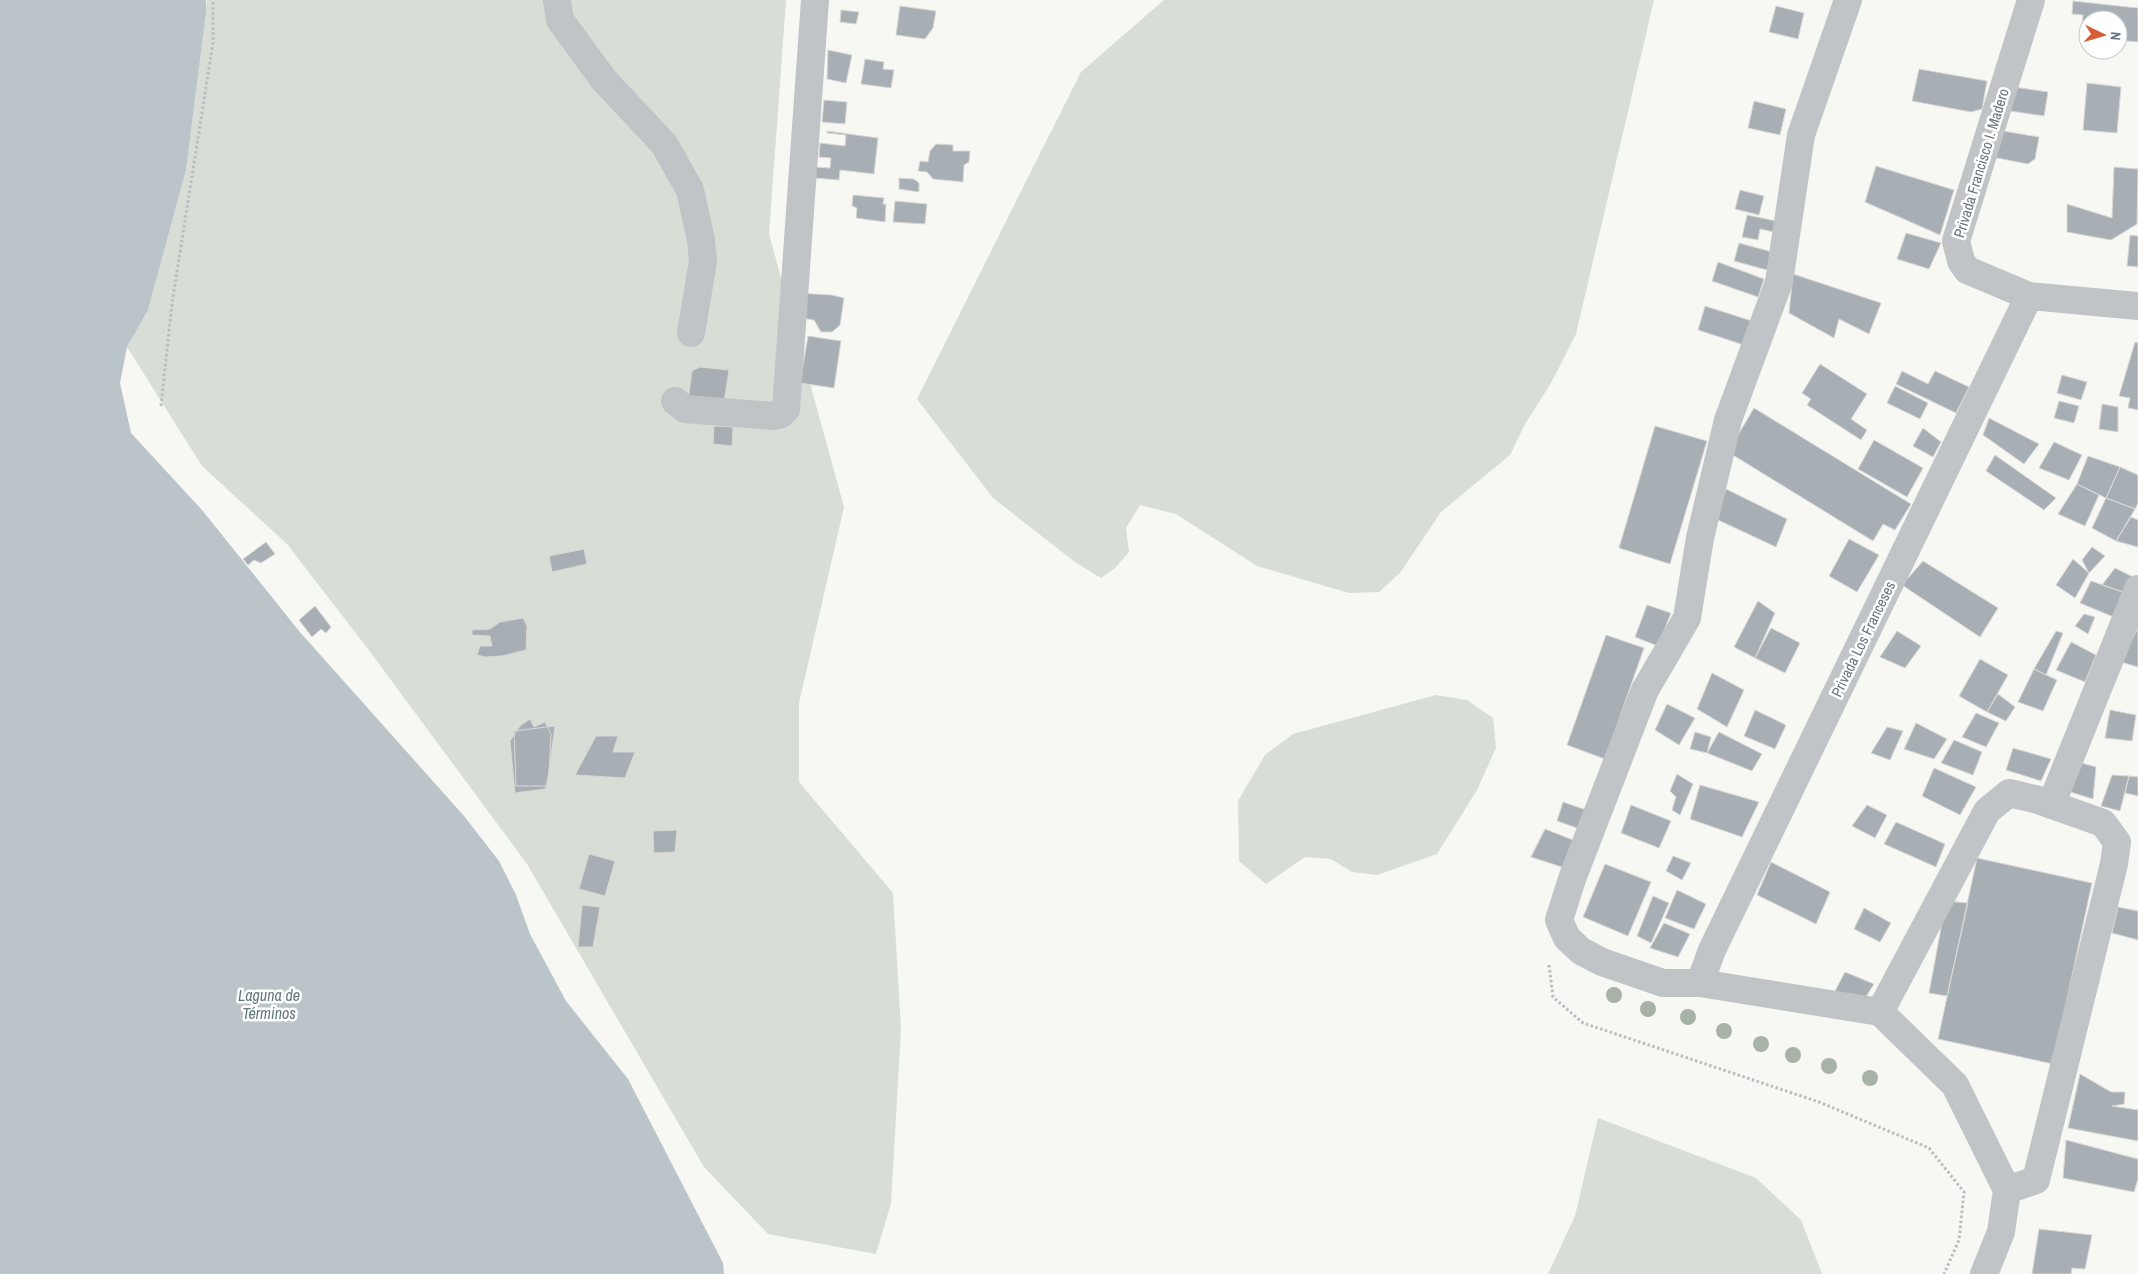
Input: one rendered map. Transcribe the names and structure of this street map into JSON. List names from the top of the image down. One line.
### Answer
{"streets":{"street":["Privada Francisco I. Madero","Privada Los Franceses"]},"crossings":[["Privada Francisco I. Madero","Privada Los Franceses"]],"water":["Laguna de Términos"],"north":"right"}
